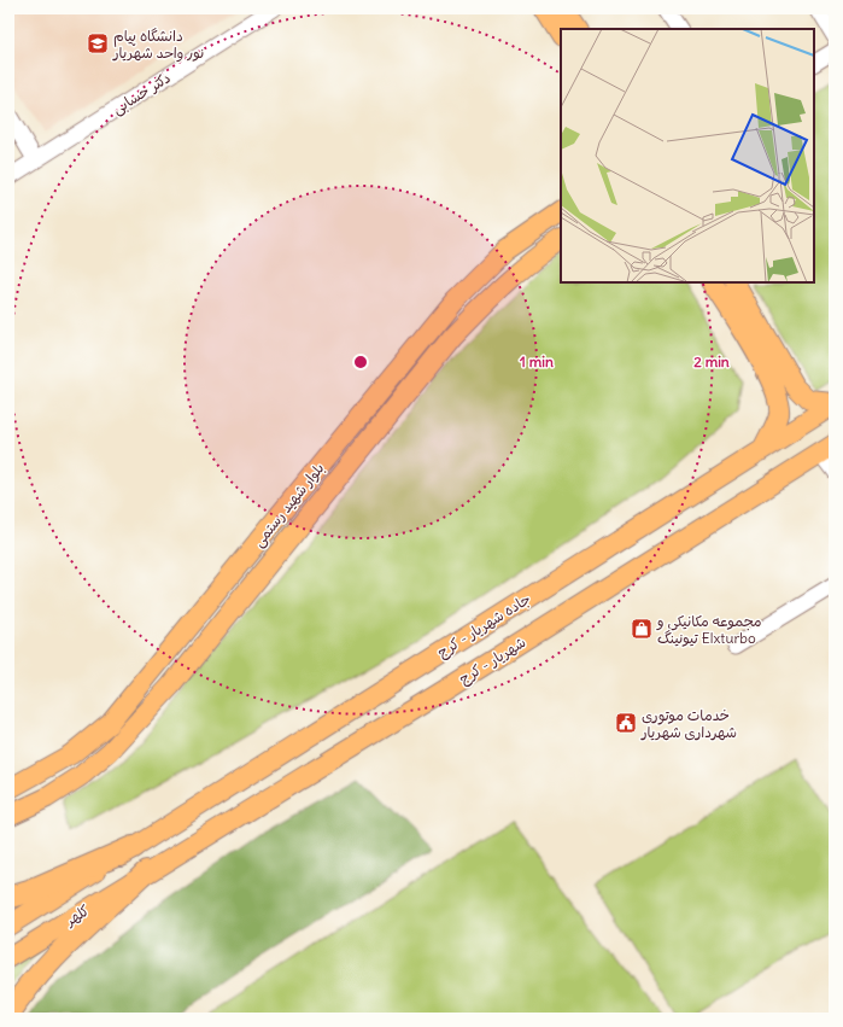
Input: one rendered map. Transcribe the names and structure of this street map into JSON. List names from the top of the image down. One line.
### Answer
{"streets":{"main road":["بلوار شهید رستمی","جاده شهریار - کرج","شهریار - کرج","کلهر"],"street":["دکتر حسابی"]},"crossings":[["جاده شهریار - کرج","کلهر"],["شهریار - کرج","کلهر"]],"places":{"school or university":["دانشگاه پیام نور واحد شهریار"],"shop":["مجموعه مکانیکی و تیونینگ Elxturbo"],"public building":["خدمات موتوری شهرداری شهریار"]},"rings":["1 min","2 min"]}
